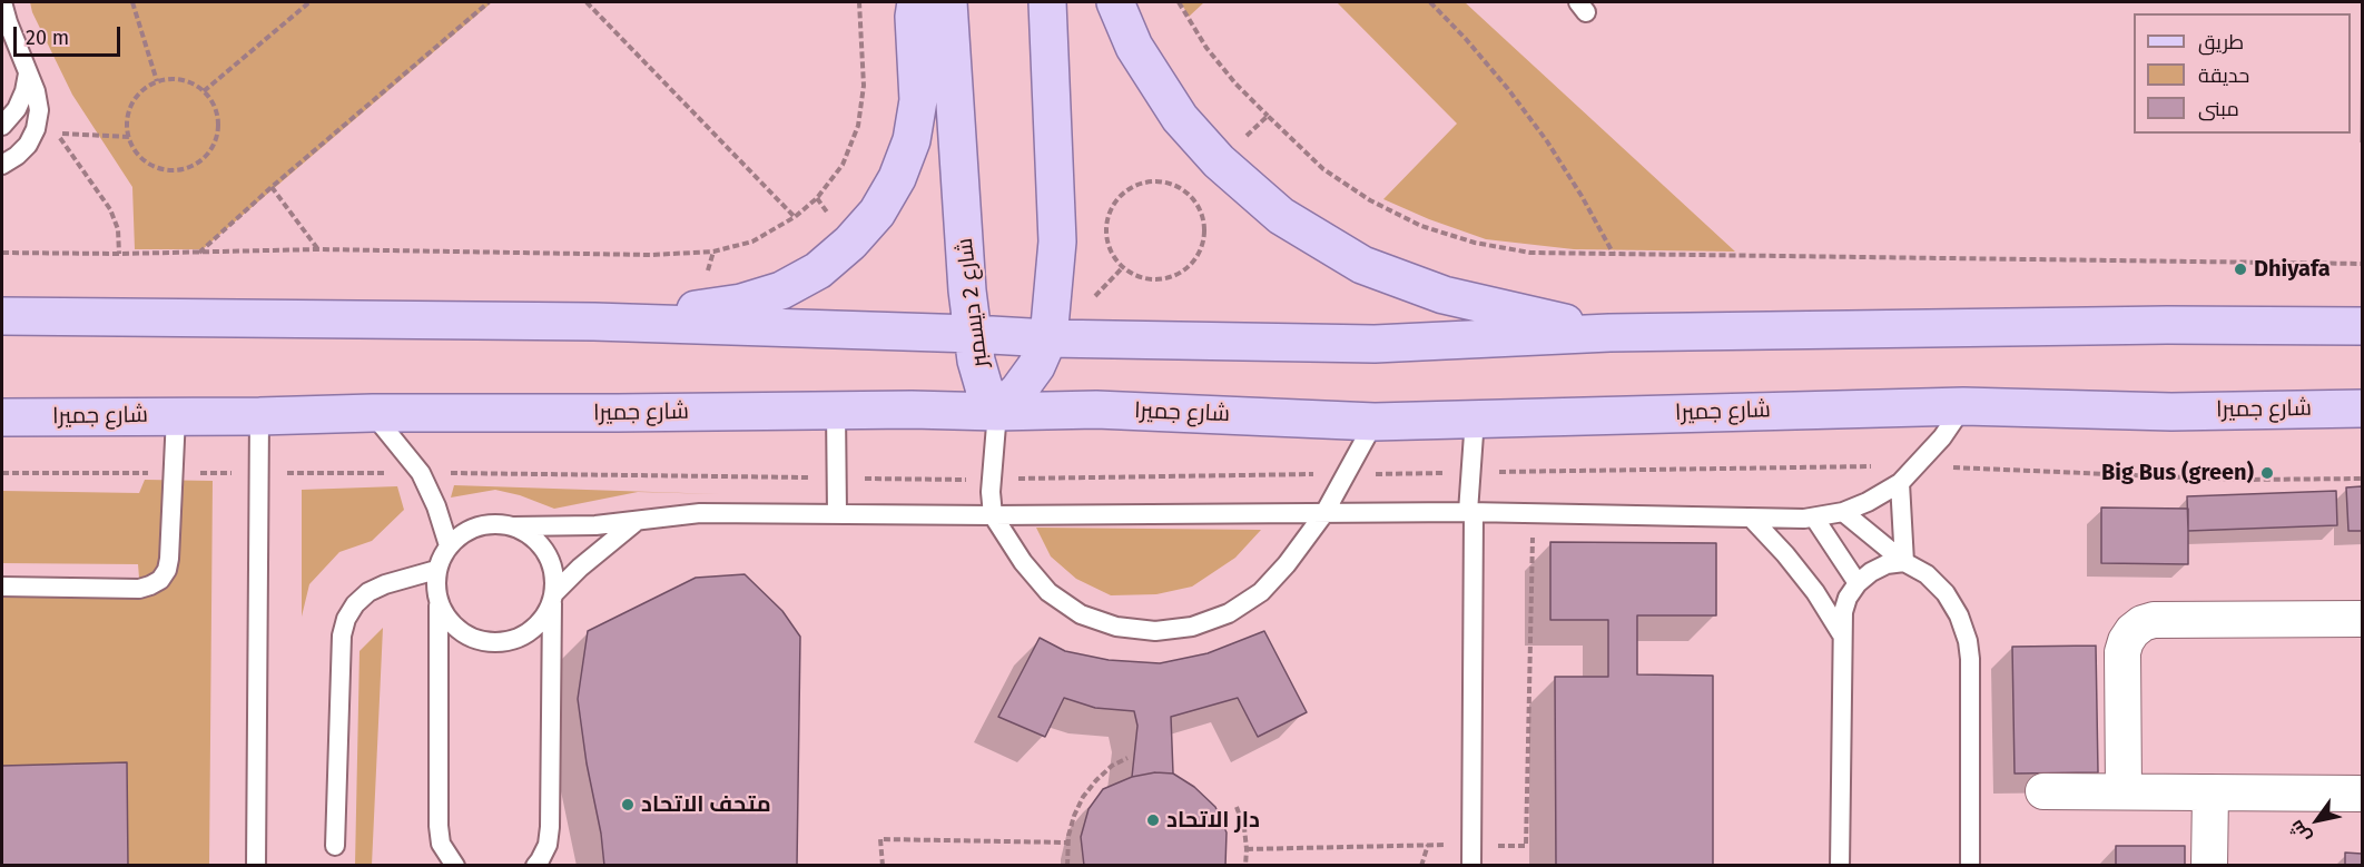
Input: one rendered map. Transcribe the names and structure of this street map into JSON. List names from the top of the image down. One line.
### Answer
{"streets":{"main road":["شارع 2 ديسمبر","شارع جميرا"]},"crossings":[["شارع 2 ديسمبر","شارع جميرا"]],"places":["Dhiyafa","Big Bus (green)","متحف الاتحاد","دار الاتحاد"],"legend":["طريق","حديقة","مبنى"],"scale_bar":"20 m","north":"bottom left"}
